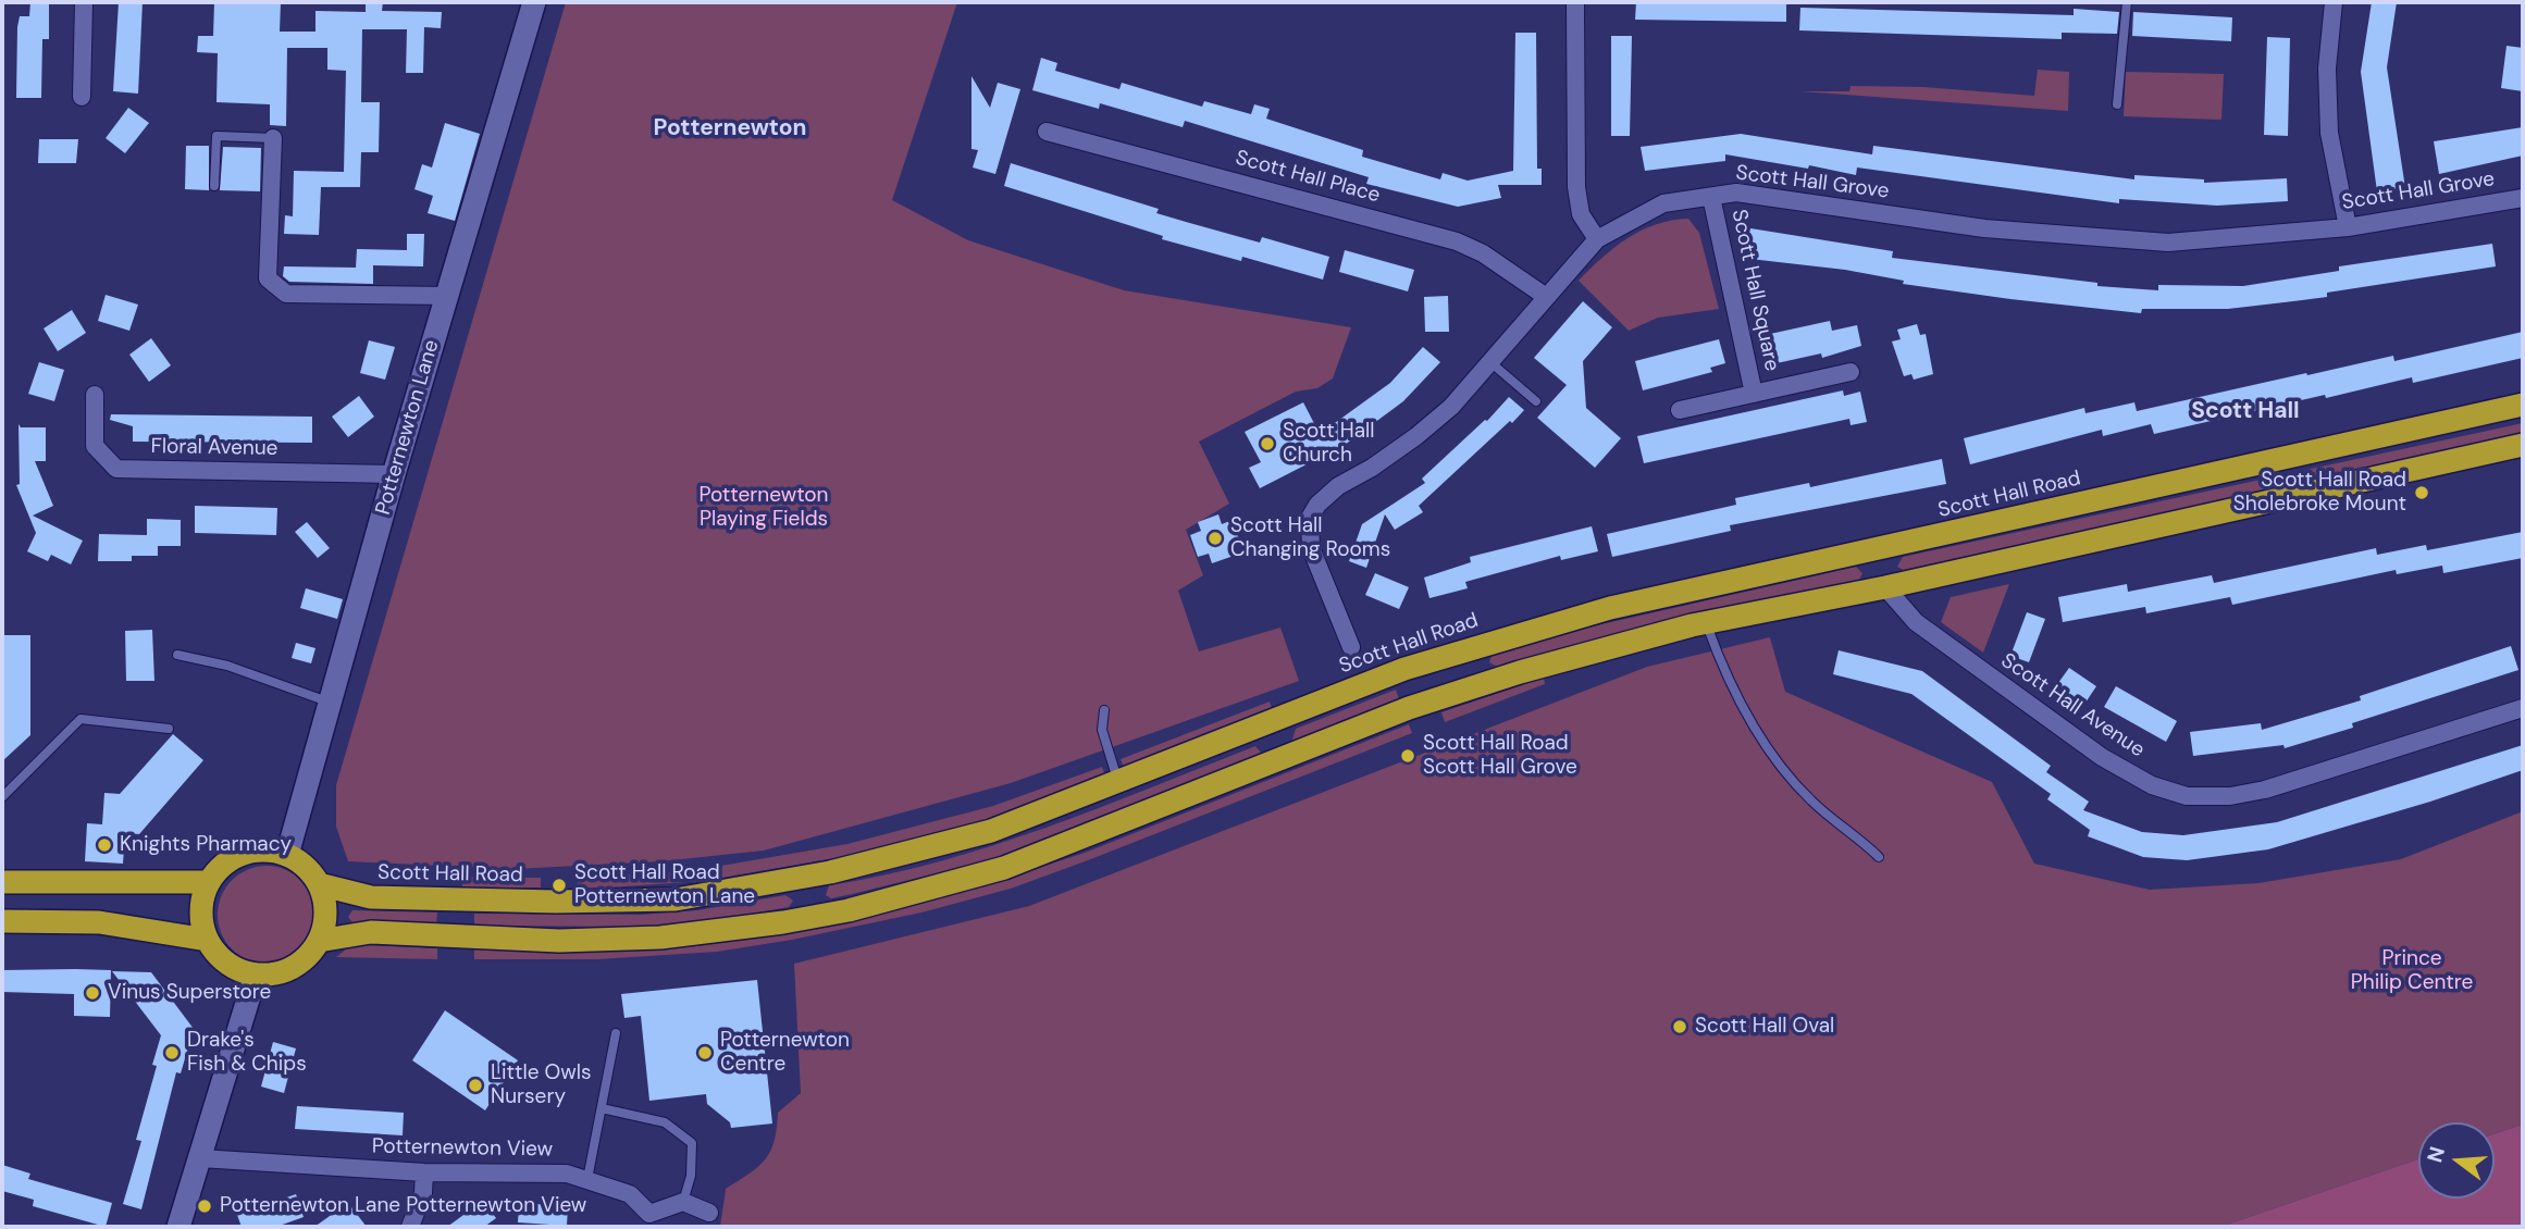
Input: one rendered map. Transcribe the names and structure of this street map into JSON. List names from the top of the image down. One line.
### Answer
{"streets":{"highway":["Scott Hall Road"],"main road":["Potternewton Lane"],"street":["Scott Hall Place","Scott Hall Grove","Scott Hall Square","Floral Avenue","Scott Hall Avenue","Potternewton View"]},"crossings":[["Scott Hall Place","Scott Hall Grove"],["Scott Hall Grove","Scott Hall Square"],["Potternewton Lane","Floral Avenue"],["Potternewton Lane","Scott Hall Road"]],"districts":["Potternewton","Scott Hall"],"parks":["Potternewton Playing Fields","Prince Philip Centre"],"places":["Scott Hall Church","Scott Hall Road Sholebroke Mount","Scott Hall Changing Rooms","Scott Hall Road Scott Hall Grove","Knights Pharmacy","Scott Hall Road Potternewton Lane","Vinus Superstore","Scott Hall Oval","Drake's Fish & Chips","Potternewton Centre","Little Owls Nursery","Potternewton Lane Potternewton View"],"north":"left"}
